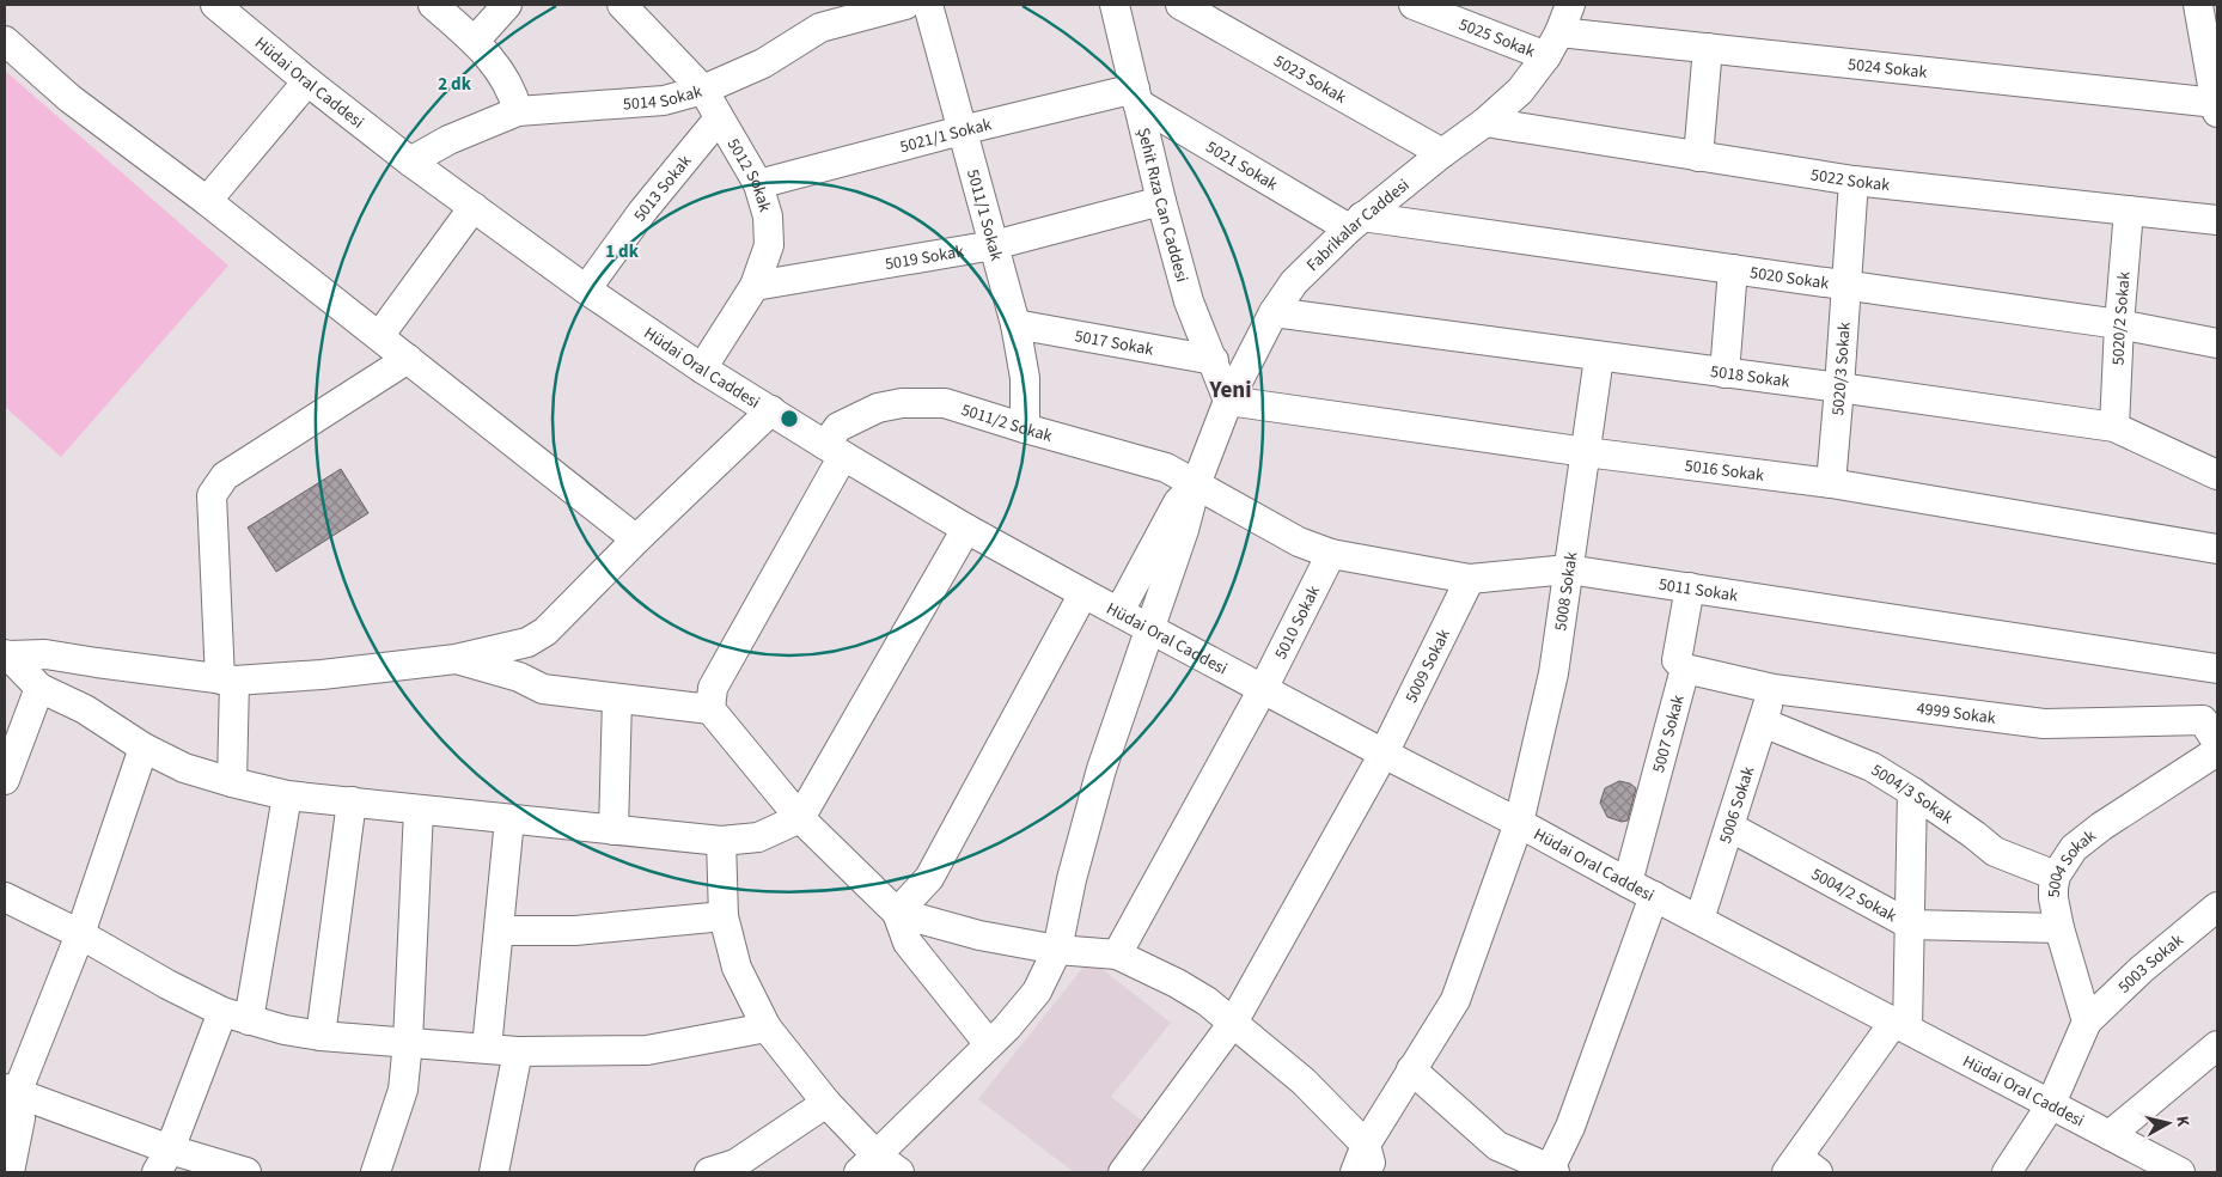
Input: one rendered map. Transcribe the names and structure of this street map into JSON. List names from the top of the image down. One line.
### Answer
{"streets":{"street":["5025 Sokak","5024 Sokak","5023 Sokak","Hüdai Oral Caddesi","5014 Sokak","5021/1 Sokak","5021 Sokak","5012 Sokak","5022 Sokak","5013 Sokak","Şehit Rıza Can Caddesi","5011/1 Sokak","Fabrikalar Caddesi","5019 Sokak","5020 Sokak","5020/2 Sokak","5017 Sokak","5020/3 Sokak","5018 Sokak","5011/2 Sokak","5016 Sokak","5011 Sokak","5008 Sokak","5010 Sokak","5009 Sokak","4999 Sokak","5007 Sokak","5004/3 Sokak","5006 Sokak","5004 Sokak","5004/2 Sokak","5003 Sokak"]},"crossings":[["5025 Sokak","5024 Sokak"],["5025 Sokak","Fabrikalar Caddesi"],["5024 Sokak","Fabrikalar Caddesi"],["5023 Sokak","Fabrikalar Caddesi"],["Hüdai Oral Caddesi","5014 Sokak"],["Hüdai Oral Caddesi","5012 Sokak"],["Hüdai Oral Caddesi","5013 Sokak"],["Hüdai Oral Caddesi","Fabrikalar Caddesi"],["Hüdai Oral Caddesi","5011/2 Sokak"],["Hüdai Oral Caddesi","5008 Sokak"],["Hüdai Oral Caddesi","5010 Sokak"],["Hüdai Oral Caddesi","5009 Sokak"],["Hüdai Oral Caddesi","5007 Sokak"],["Hüdai Oral Caddesi","5006 Sokak"],["5014 Sokak","5012 Sokak"],["5021/1 Sokak","5021 Sokak"],["5021/1 Sokak","5012 Sokak"],["5021/1 Sokak","Şehit Rıza Can Caddesi"],["5021/1 Sokak","5011/1 Sokak"],["5021 Sokak","Şehit Rıza Can Caddesi"],["5021 Sokak","Fabrikalar Caddesi"],["5021 Sokak","5020 Sokak"],["5012 Sokak","5013 Sokak"],["5012 Sokak","5019 Sokak"],["5022 Sokak","Fabrikalar Caddesi"],["5022 Sokak","5020/2 Sokak"],["5022 Sokak","5020/3 Sokak"],["Şehit Rıza Can Caddesi","Fabrikalar Caddesi"],["Şehit Rıza Can Caddesi","5019 Sokak"],["Şehit Rıza Can Caddesi","5017 Sokak"],["Şehit Rıza Can Caddesi","5016 Sokak"],["5011/1 Sokak","5019 Sokak"],["5011/1 Sokak","5017 Sokak"],["5011/1 Sokak","5011/2 Sokak"],["Fabrikalar Caddesi","5020 Sokak"],["Fabrikalar Caddesi","5018 Sokak"],["Fabrikalar Caddesi","5011/2 Sokak"],["Fabrikalar Caddesi","5016 Sokak"],["Fabrikalar Caddesi","5011 Sokak"],["5020 Sokak","5020/2 Sokak"],["5020 Sokak","5020/3 Sokak"],["5020/2 Sokak","5018 Sokak"],["5020/3 Sokak","5018 Sokak"],["5020/3 Sokak","5016 Sokak"],["5018 Sokak","5008 Sokak"],["5011/2 Sokak","5011 Sokak"],["5016 Sokak","5008 Sokak"],["5011 Sokak","5008 Sokak"],["5011 Sokak","5010 Sokak"],["5011 Sokak","5009 Sokak"],["5011 Sokak","5007 Sokak"],["4999 Sokak","5007 Sokak"],["4999 Sokak","5006 Sokak"],["5004/3 Sokak","5006 Sokak"],["5004/3 Sokak","5004 Sokak"],["5006 Sokak","5004/2 Sokak"],["5004 Sokak","5004/2 Sokak"],["5004 Sokak","5003 Sokak"]],"districts":["Yeni"],"north":"right","rings":["2 dk","1 dk"]}
